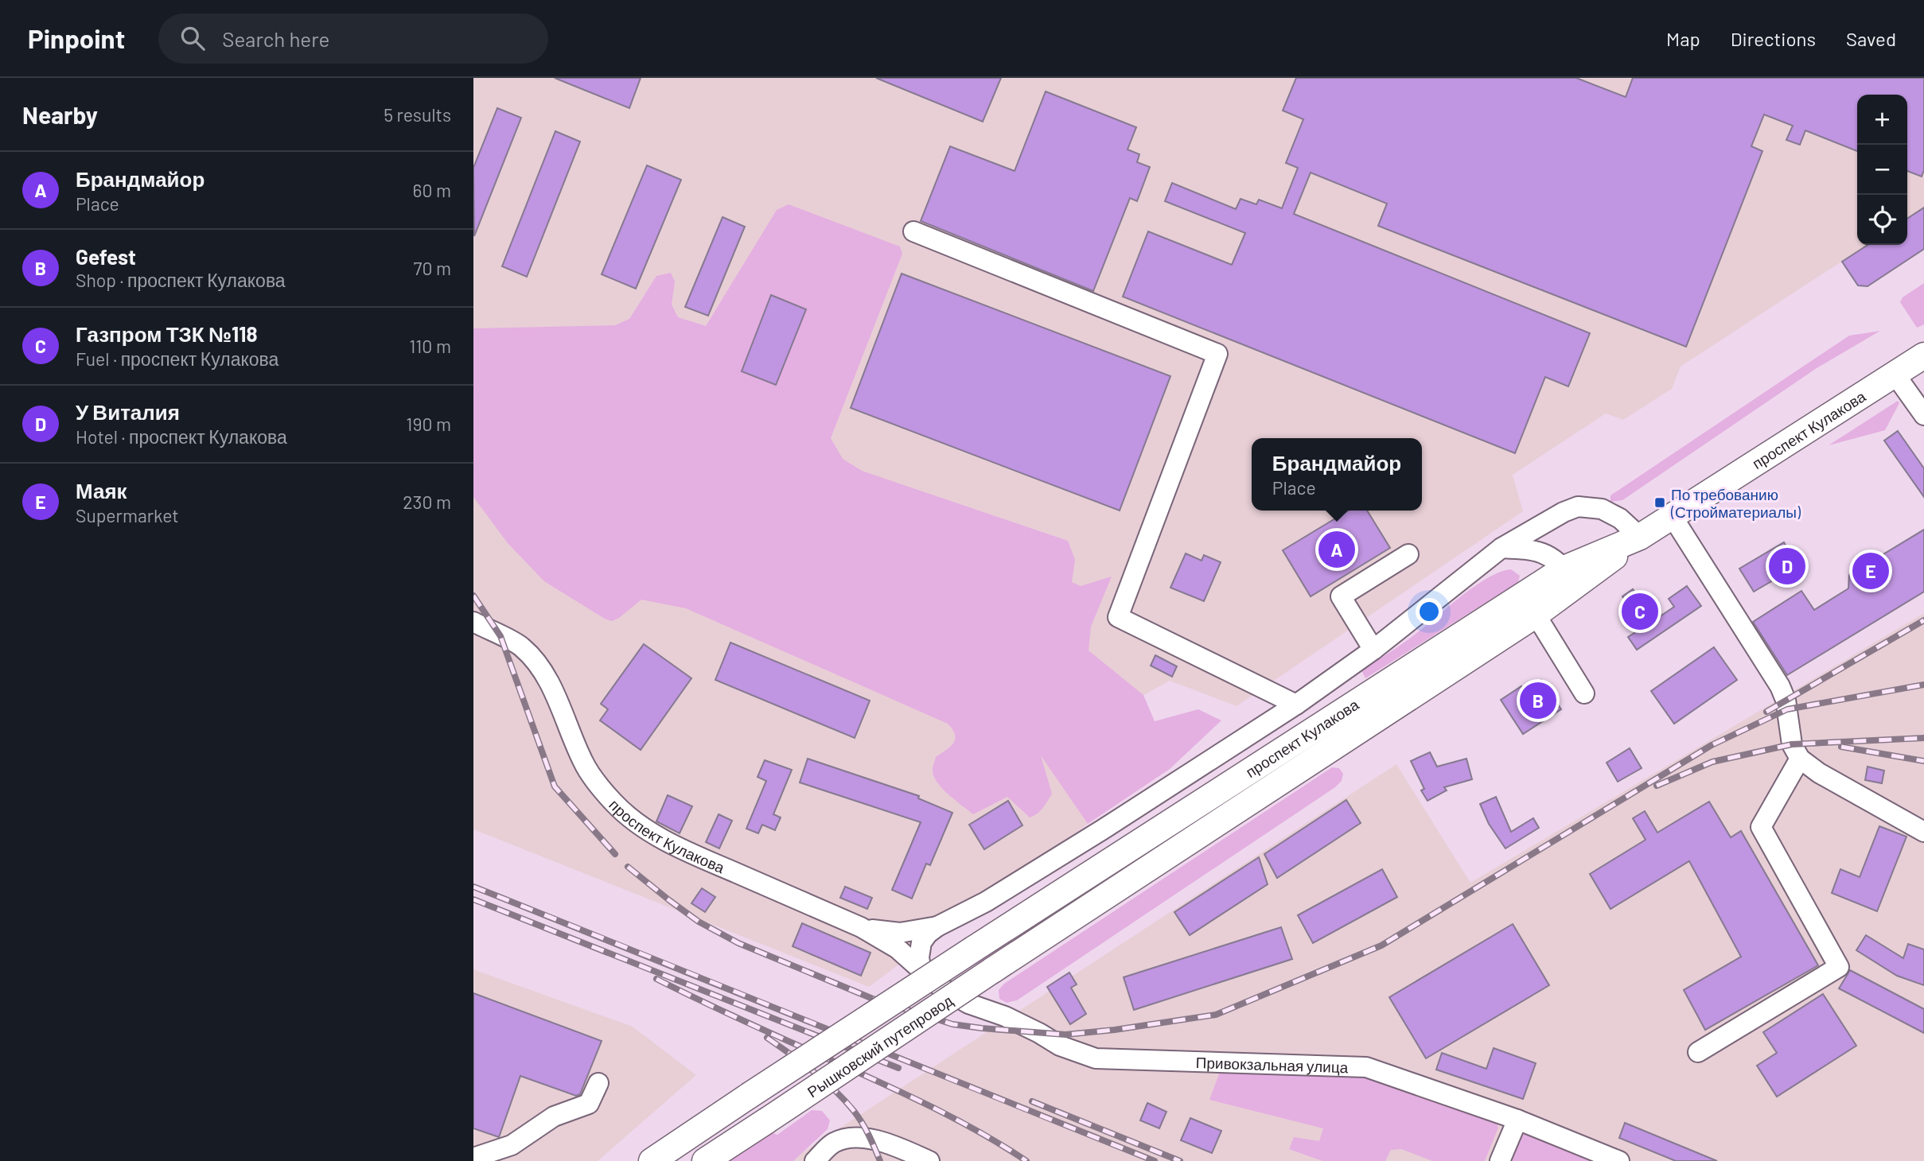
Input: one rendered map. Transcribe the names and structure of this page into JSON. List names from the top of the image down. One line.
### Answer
{"streets":{"main road":["проспект Кулакова","Рышковский путепровод"],"street":["Привокзальная улица"]},"crossings":[["проспект Кулакова","Рышковский путепровод"],["проспект Кулакова","Привокзальная улица"]],"places":{"transit":["По требованию (Стройматериалы)"]},"page":{"header":"Pinpoint","search":"Search here","nav":["Map","Directions","Saved"],"heading":["Nearby","5 results"],"map_buttons":["+","−"],"list":[{"mark":"A","name":"Брандмайор","note":"Place","value":"60 m"},{"mark":"B","name":"Gefest","note":"Shop · проспект Кулакова","value":"70 m"},{"mark":"C","name":"Газпром ТЗК №118","note":"Fuel · проспект Кулакова","value":"110 m"},{"mark":"D","name":"У Виталия","note":"Hotel · проспект Кулакова","value":"190 m"},{"mark":"E","name":"Маяк","note":"Supermarket","value":"230 m"}],"popup":["Брандмайор","Place"],"pins":["A","D","E","C","B"]}}
